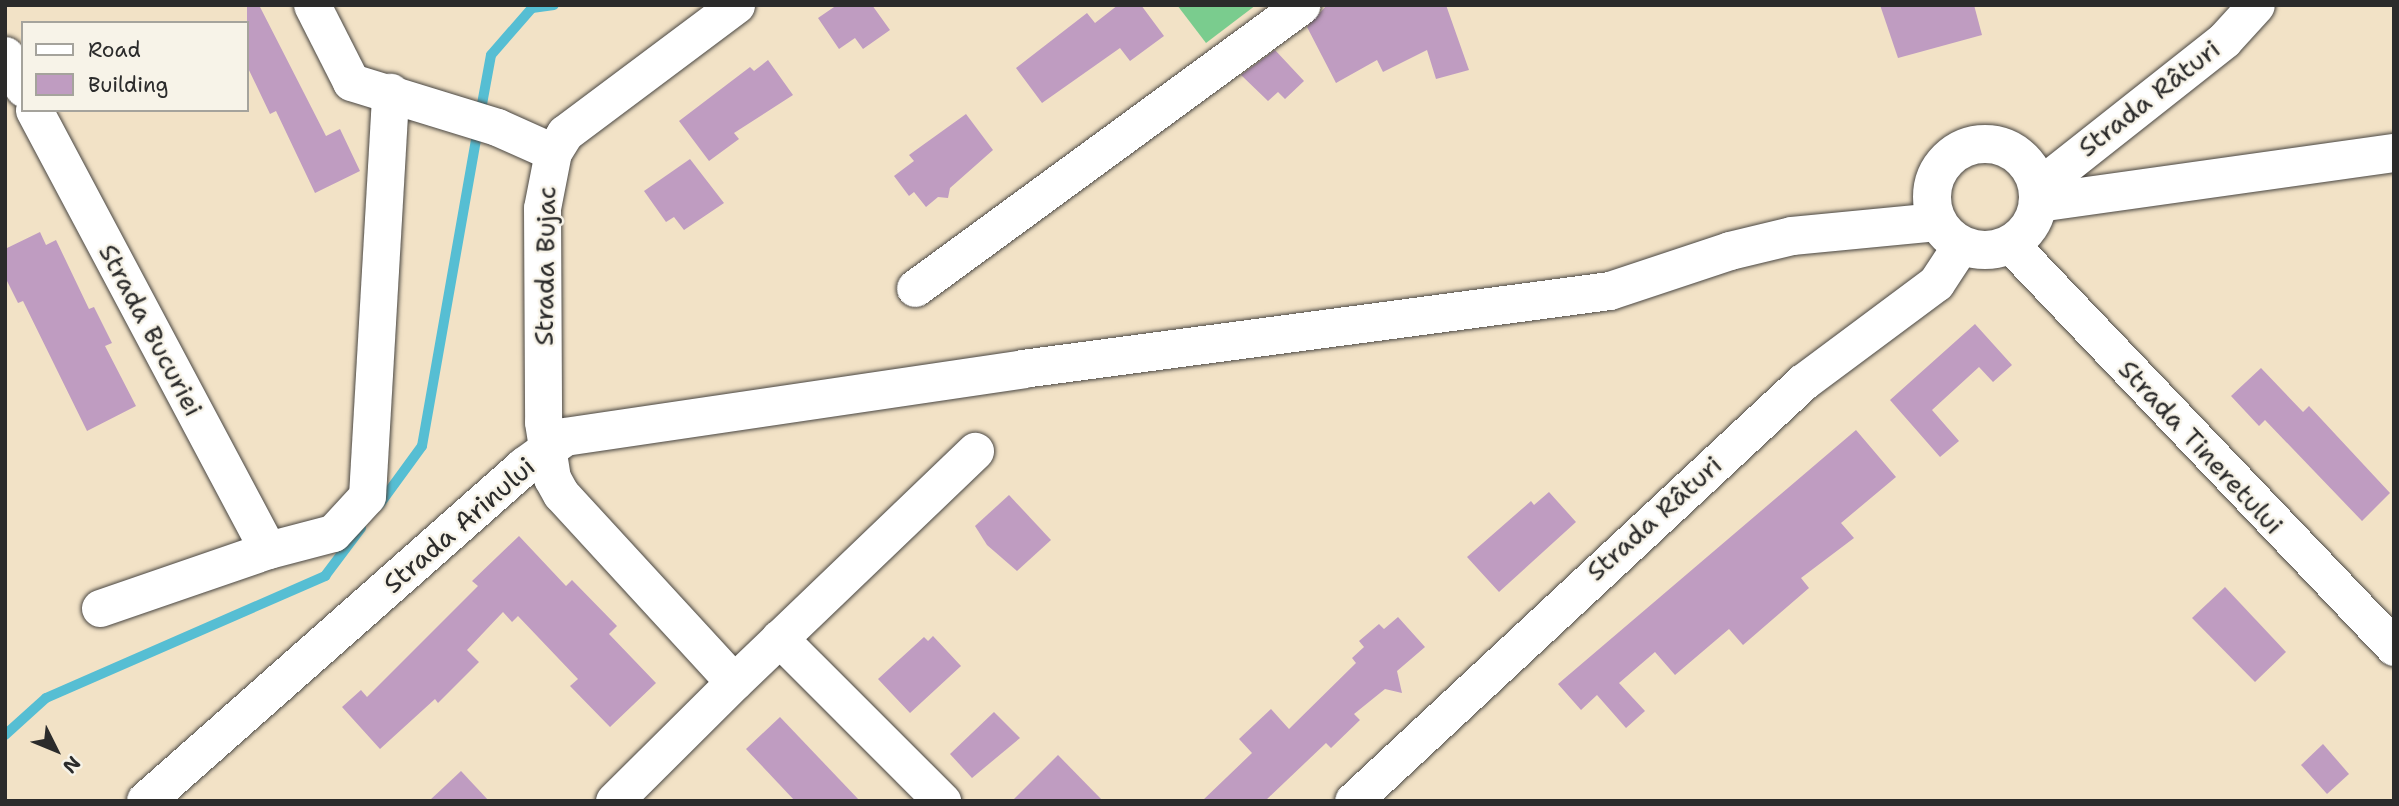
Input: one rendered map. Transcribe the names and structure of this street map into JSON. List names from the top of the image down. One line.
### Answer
{"streets":{"street":["Strada Râturi","Strada Bujac","Strada Bucuriei","Strada Tineretului","Strada Arinului"]},"crossings":[["Strada Râturi","Strada Tineretului"],["Strada Bujac","Strada Arinului"]],"legend":["Road","Building"],"north":"bottom right"}
